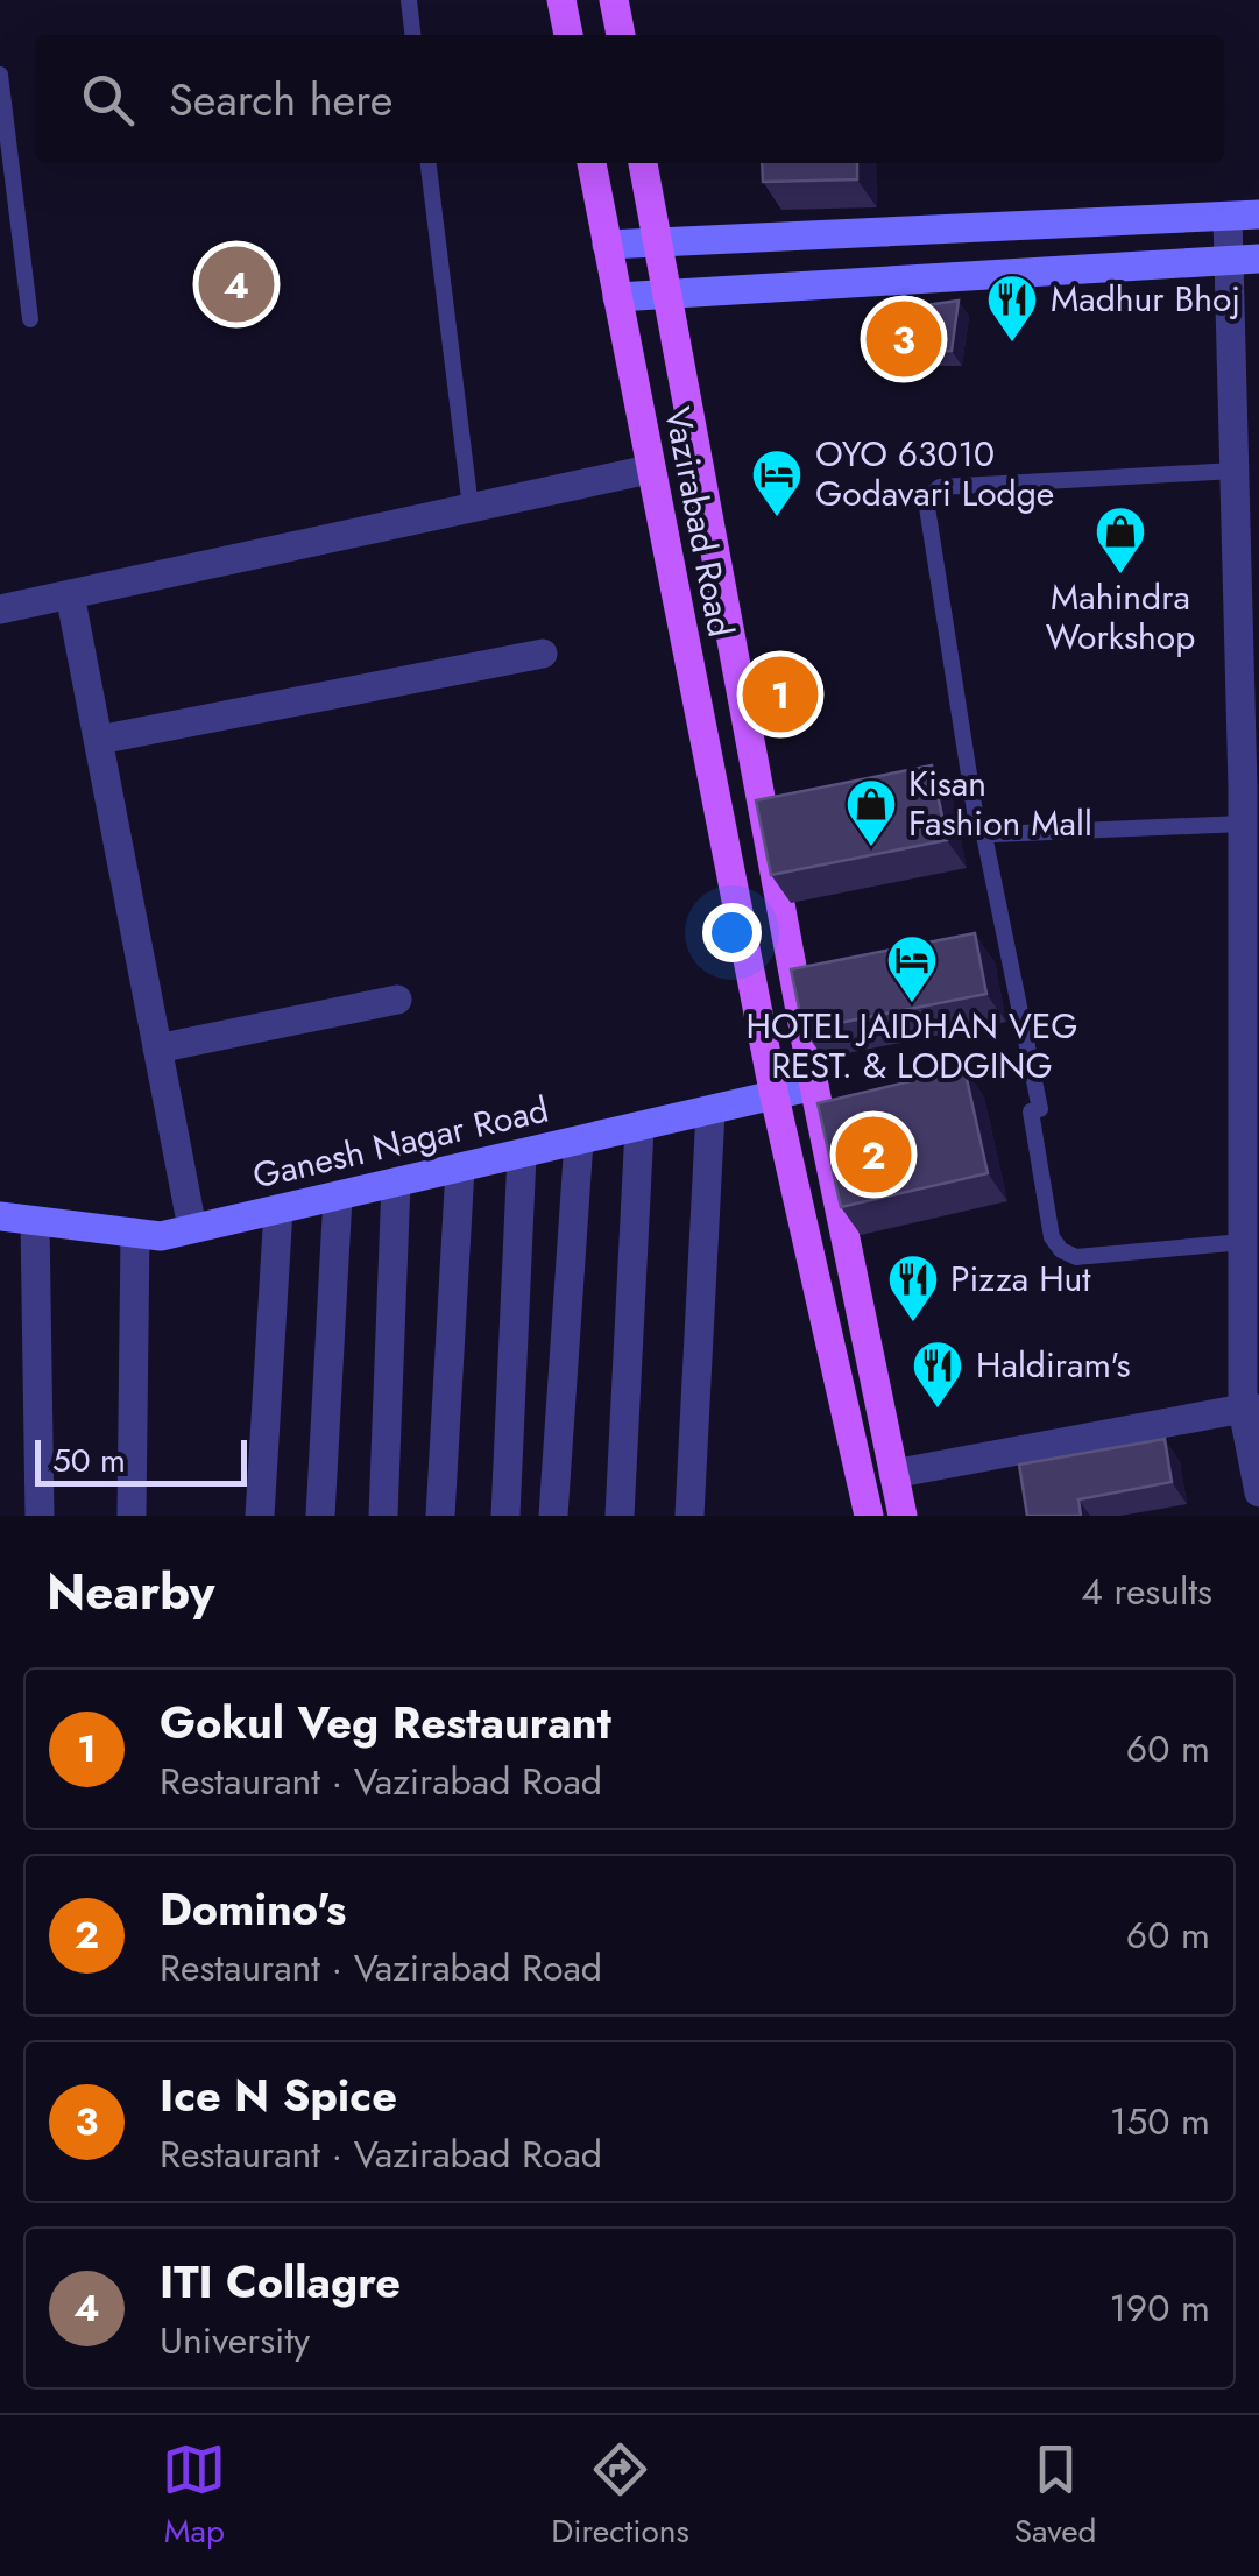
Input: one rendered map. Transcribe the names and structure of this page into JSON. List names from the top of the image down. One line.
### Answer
{"streets":{"main road":["Vazirabad Road","Ganesh Nagar Road"]},"crossings":[["Vazirabad Road","Ganesh Nagar Road"]],"places":{"restaurant":["Madhur Bhoj","Pizza Hut","Haldiram's"],"hotel":["OYO 63010 Godavari Lodge","HOTEL JAIDHAN VEG REST. & LODGING"],"shop":["Mahindra Workshop","Kisan Fashion Mall"]},"scale_bar":"50 m","page":{"search":"Search here","pins":["4","3","1","2"],"scale":"50 m","heading":["Nearby","4 results"],"list":[{"mark":"1","name":"Gokul Veg Restaurant","note":"Restaurant · Vazirabad Road","value":"60 m"},{"mark":"2","name":"Domino's","note":"Restaurant · Vazirabad Road","value":"60 m"},{"mark":"3","name":"Ice N Spice","note":"Restaurant · Vazirabad Road","value":"150 m"},{"mark":"4","name":"ITI Collagre","note":"University","value":"190 m"}],"nav":["Map","Directions","Saved"]}}
